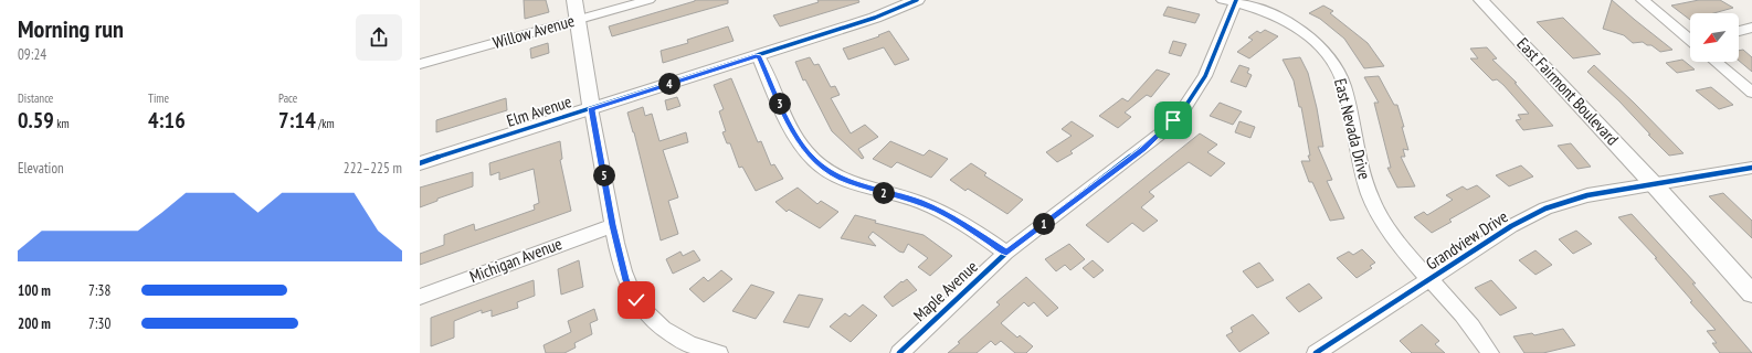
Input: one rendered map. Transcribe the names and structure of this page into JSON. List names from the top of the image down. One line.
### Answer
{"streets":{"street":["Willow Avenue","East Fairmont Boulevard","Elm Avenue","East Nevada Drive","Grandview Drive","Michigan Avenue","Maple Avenue"]},"crossings":[["East Fairmont Boulevard","Grandview Drive"],["East Nevada Drive","Grandview Drive"],["East Nevada Drive","Maple Avenue"]],"north":"bottom left","page":{"heading":["Morning run","09:24"],"pins":["4","3","5","2","1"],"stats":[["Distance","0.59 km"],["Time","4:16"],["Pace","7:14 /km"]],"chart":["Elevation","222–225 m"],"list":[{"name":"100 m","note":"7:38"},{"name":"200 m","note":"7:30"}]}}
